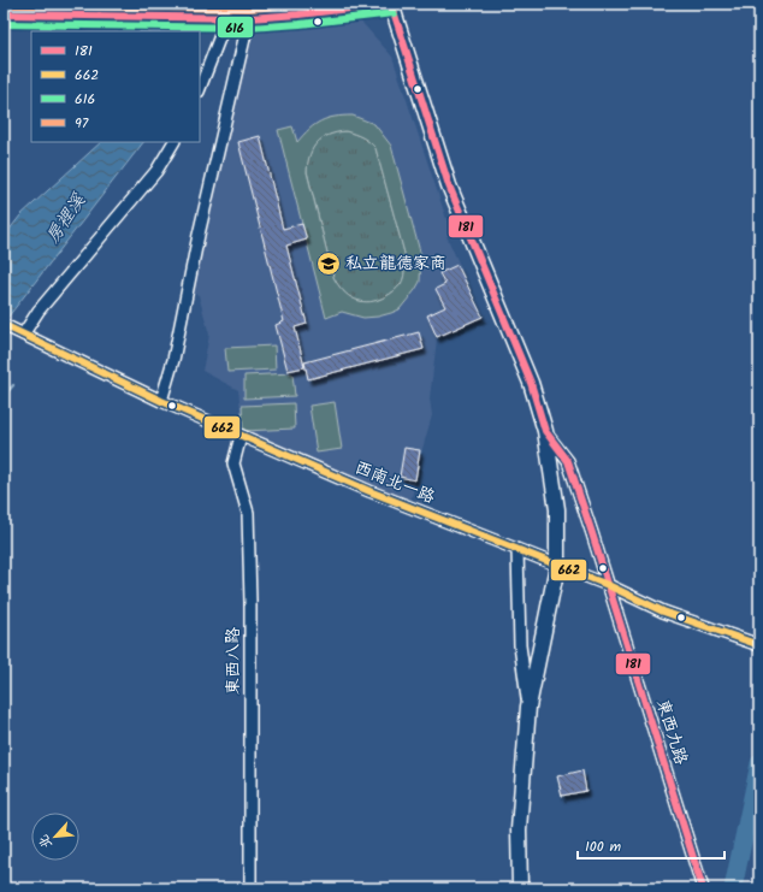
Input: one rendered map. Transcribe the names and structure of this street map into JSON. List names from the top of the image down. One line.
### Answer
{"streets":{"street":["西南北一路","東西八路","東西九路"]},"crossings":[["西南北一路","東西八路"],["西南北一路","東西九路"]],"water":["房裡溪"],"places":{"school or university":["私立龍德家商"]},"lines":["transit line 181","transit line 97","transit line 616","transit line 662"],"legend":["181","662","616","97"],"scale_bar":"100 m","north":"bottom left"}
